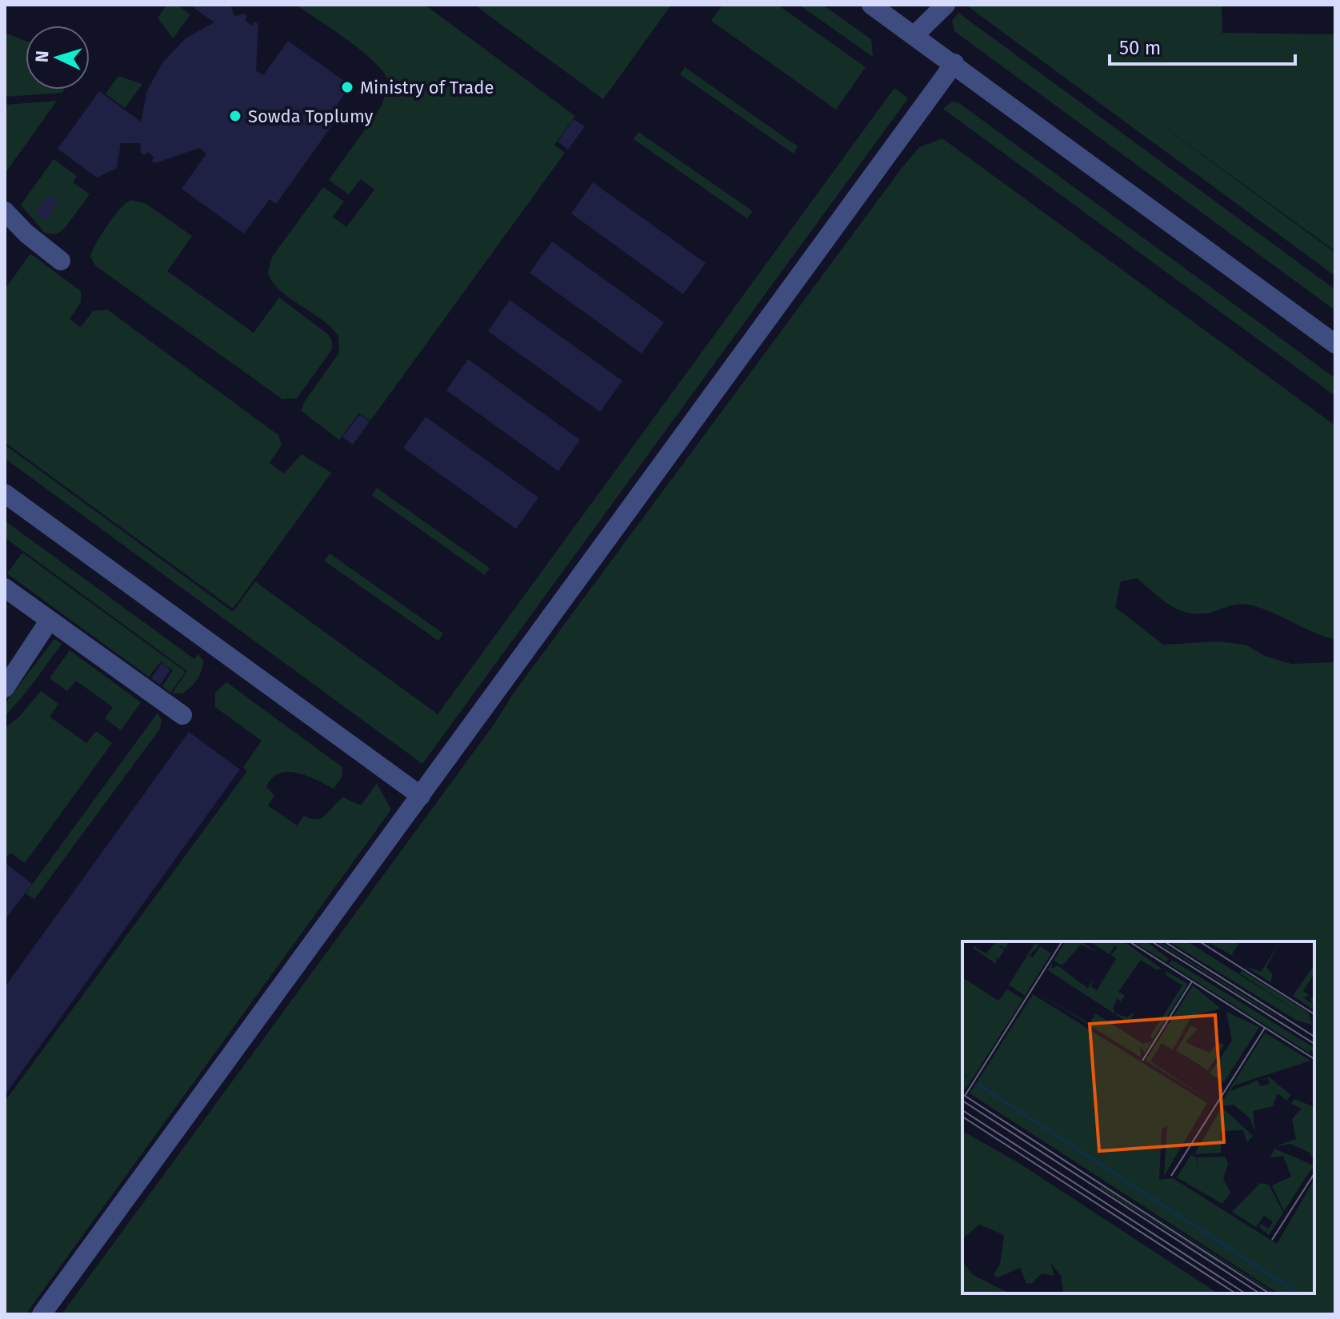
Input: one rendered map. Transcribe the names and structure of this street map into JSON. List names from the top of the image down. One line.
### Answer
{"places":["Ministry of Trade","Sowda Toplumy"],"scale_bar":"50 m","north":"left"}
